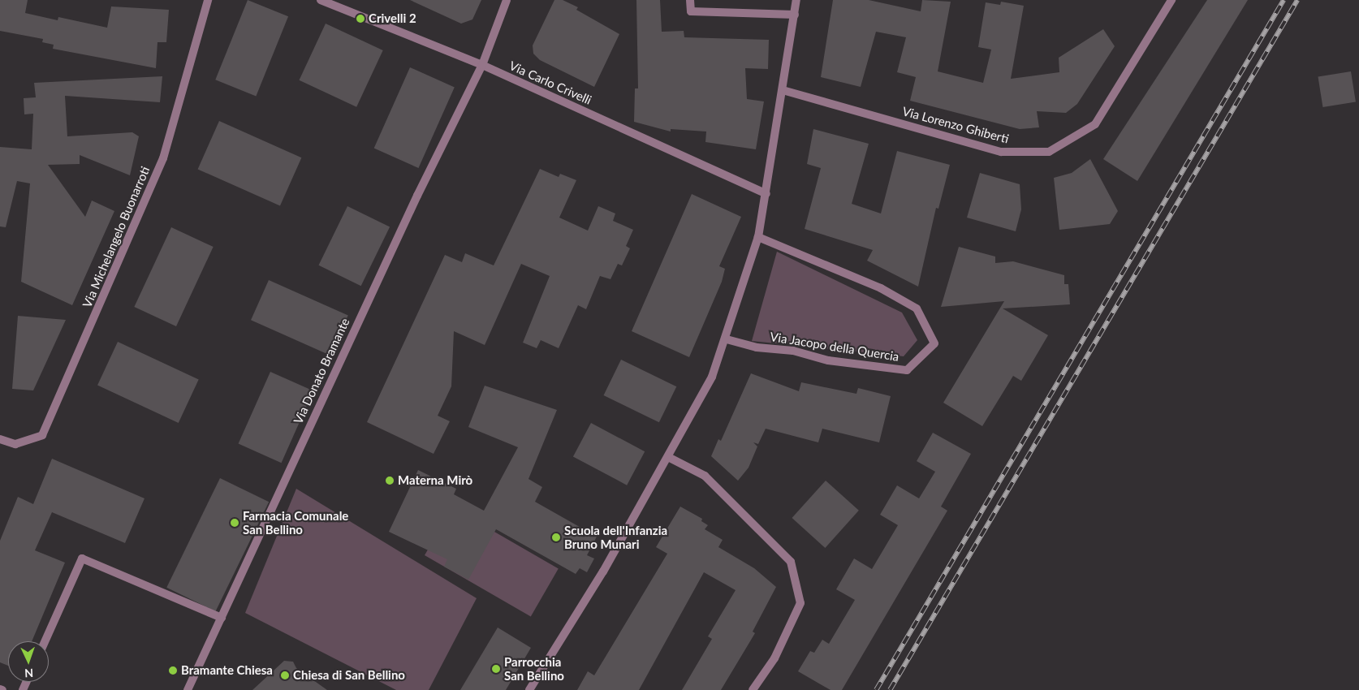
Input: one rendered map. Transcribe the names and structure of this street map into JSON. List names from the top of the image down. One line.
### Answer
{"streets":{"street":["Via Carlo Crivelli","Via Lorenzo Ghiberti","Via Michelangelo Buonarroti","Via Jacopo della Quercia","Via Donato Bramante"]},"crossings":[["Via Carlo Crivelli","Via Donato Bramante"]],"places":["Crivelli 2","Materna Mirò","Farmacia Comunale San Bellino","Scuola dell'Infanzia Bruno Munari","Parrocchia San Bellino","Bramante Chiesa","Chiesa di San Bellino"],"north":"bottom"}
